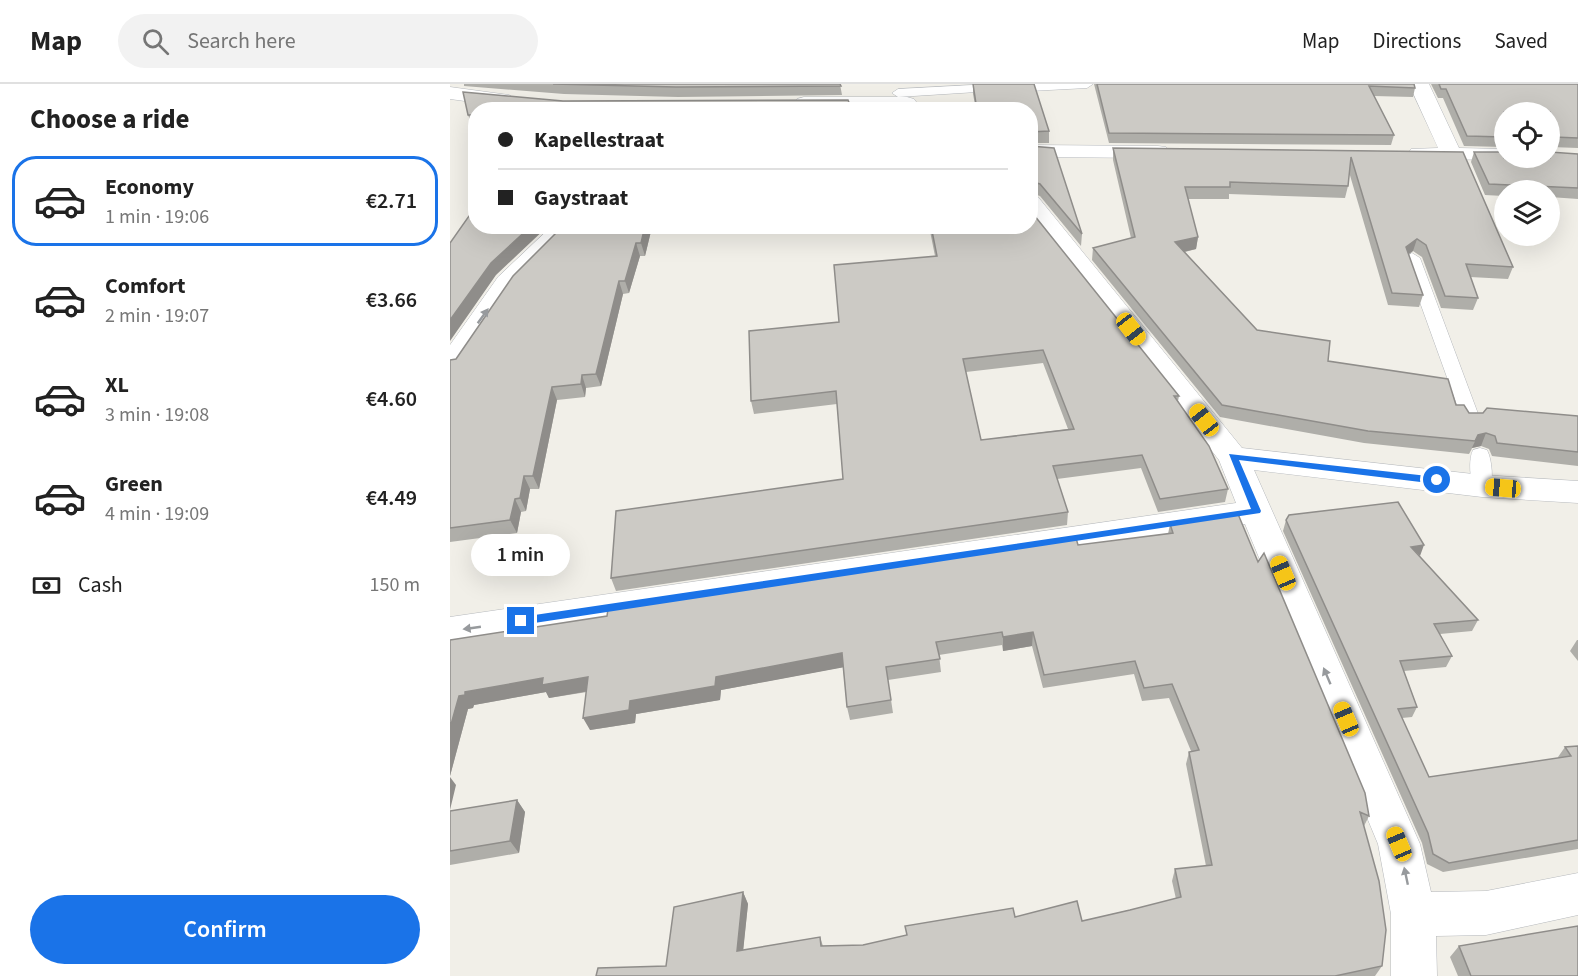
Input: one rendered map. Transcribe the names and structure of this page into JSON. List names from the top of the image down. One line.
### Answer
{"page":{"header":"Map","search":"Search here","nav":["Map","Directions","Saved"],"heading":"Choose a ride","banner":["Kapellestraat","Gaystraat"],"list":[{"name":"Economy","note":"1 min · 19:06","value":"€2.71"},{"name":"Comfort","note":"2 min · 19:07","value":"€3.66"},{"name":"XL","note":"3 min · 19:08","value":"€4.60"},{"name":"Green","note":"4 min · 19:09","value":"€4.49"}],"bubble":"1 min","pay":["Cash","150 m"],"buttons":"Confirm"}}
